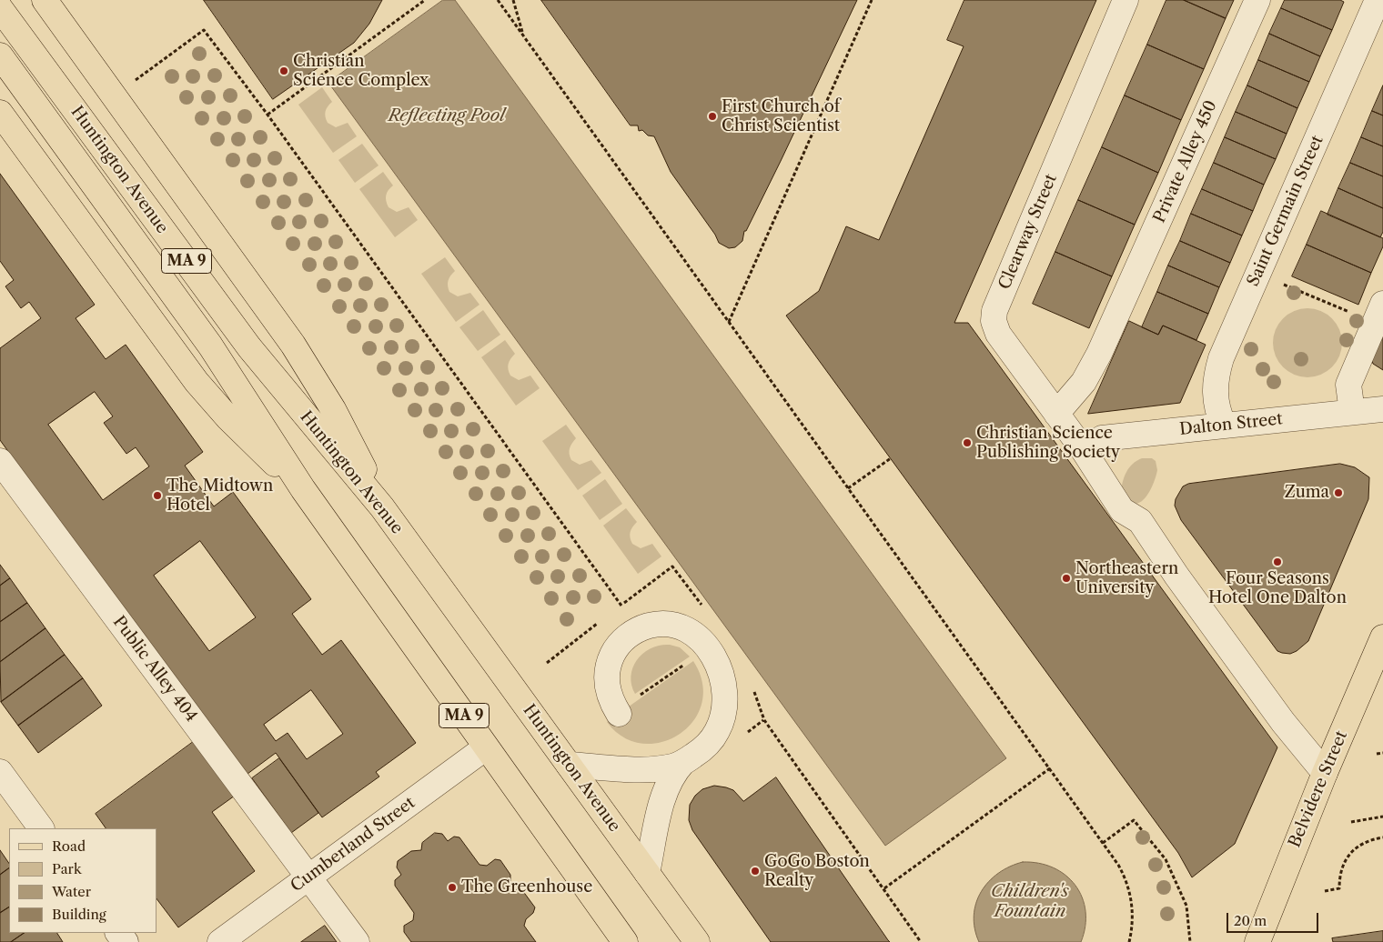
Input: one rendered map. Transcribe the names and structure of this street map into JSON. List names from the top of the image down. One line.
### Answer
{"streets":{"main road":["Huntington Avenue","MA 9","Belvidere Street"],"street":["Private Alley 450","Saint Germain Street","Clearway Street","Dalton Street","Public Alley 404","Cumberland Street"]},"crossings":[["Private Alley 450","Clearway Street"],["Huntington Avenue","Cumberland Street"],["Saint Germain Street","Dalton Street"],["Clearway Street","Dalton Street"],["Clearway Street","Belvidere Street"],["Public Alley 404","Cumberland Street"]],"water":["Reflecting Pool","Children's Fountain"],"places":["Christian Science Complex","First Church of Christ Scientist","Christian Science Publishing Society","Zuma","The Midtown Hotel","Four Seasons Hotel One Dalton","Northeastern University","GoGo Boston Realty","The Greenhouse"],"legend":["Road","Park","Water","Building"],"scale_bar":"20 m"}
